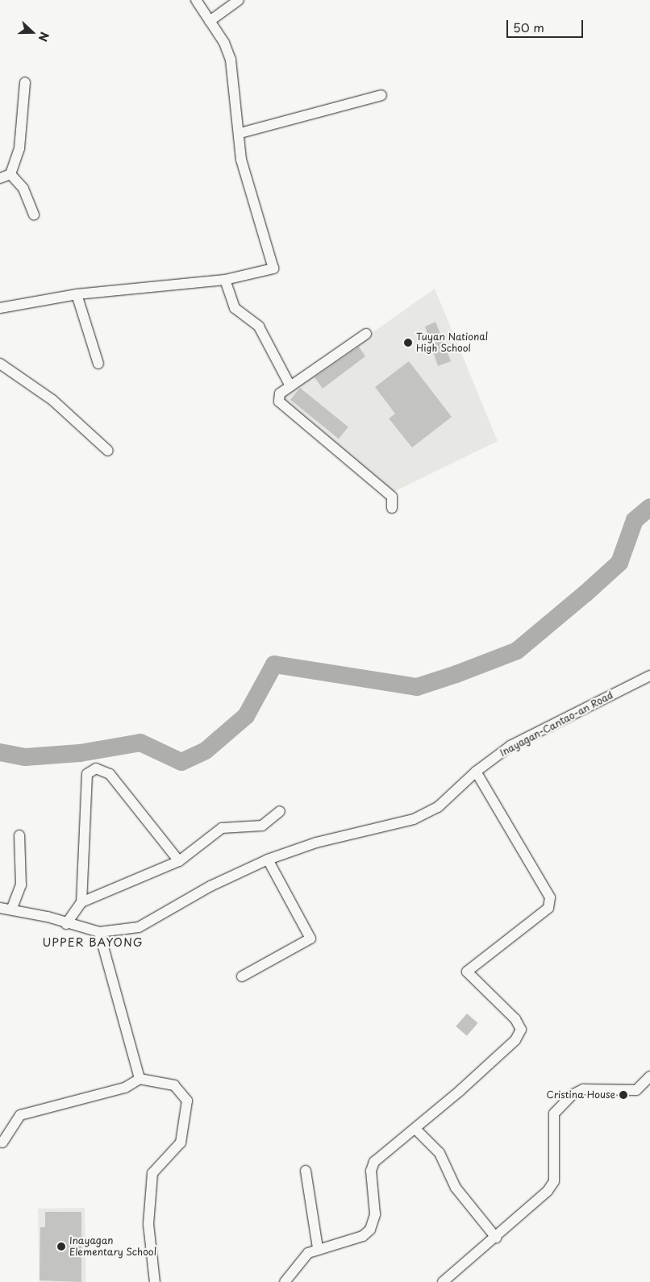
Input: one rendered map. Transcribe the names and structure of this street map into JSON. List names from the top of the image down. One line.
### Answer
{"streets":{"street":["Inayagan-Cantao-an Road"]},"districts":["UPPER BAYONG"],"places":["Tuyan National High School","Cristina House","Inayagan Elementary School"],"scale_bar":"50 m","north":"right"}
